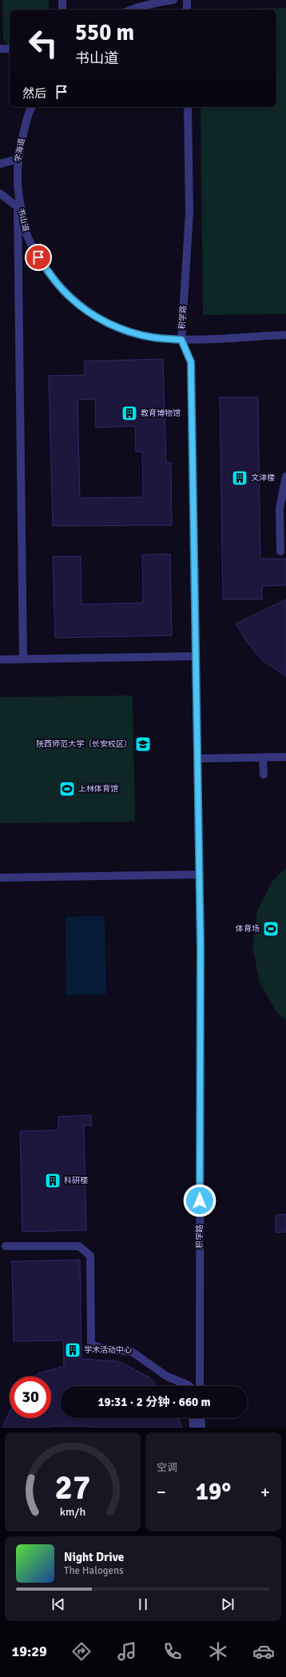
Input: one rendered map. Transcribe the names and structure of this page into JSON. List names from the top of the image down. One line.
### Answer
{"streets":{"street":["学海道","书山道","积学路"]},"crossings":[["学海道","书山道"],["书山道","积学路"]],"places":{"building":["教育博物馆","文津楼","科研楼","学术活动中心"],"school or university":["陕西师范大学（长安校区）"],"sports":["上林体育馆","体育场"]},"page":{"turn":["550 m","书山道"],"then":"然后","limit":"30","trip":"19:31 · 2 分钟 · 660 m","tile":"空调","heat":["−","19°","+"],"song":["Night Drive","The Halogens"],"tabs":"19:29","gauge":["27","km/h"]}}
